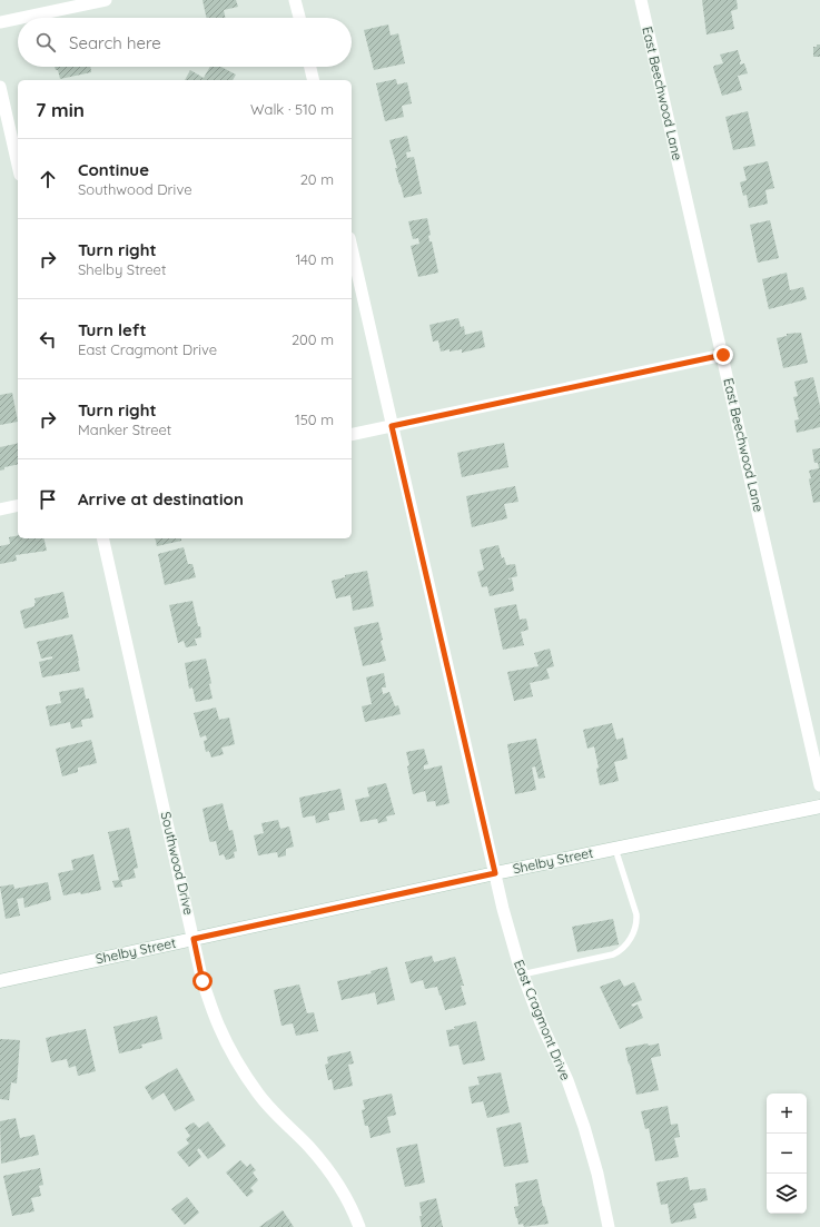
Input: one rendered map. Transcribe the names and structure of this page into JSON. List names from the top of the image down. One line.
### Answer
{"streets":{"street":["East Beechwood Lane","Shelby Street","Southwood Drive","East Cragmont Drive"]},"crossings":[["Shelby Street","Southwood Drive"],["Shelby Street","East Cragmont Drive"]],"page":{"search":"Search here","heading":["7 min","Walk · 510 m"],"list":[["Continue","Southwood Drive","20 m"],["Turn right","Shelby Street","140 m"],["Turn left","East Cragmont Drive","200 m"],["Turn right","Manker Street","150 m"],"Arrive at destination"],"map_buttons":["+","−"]}}
